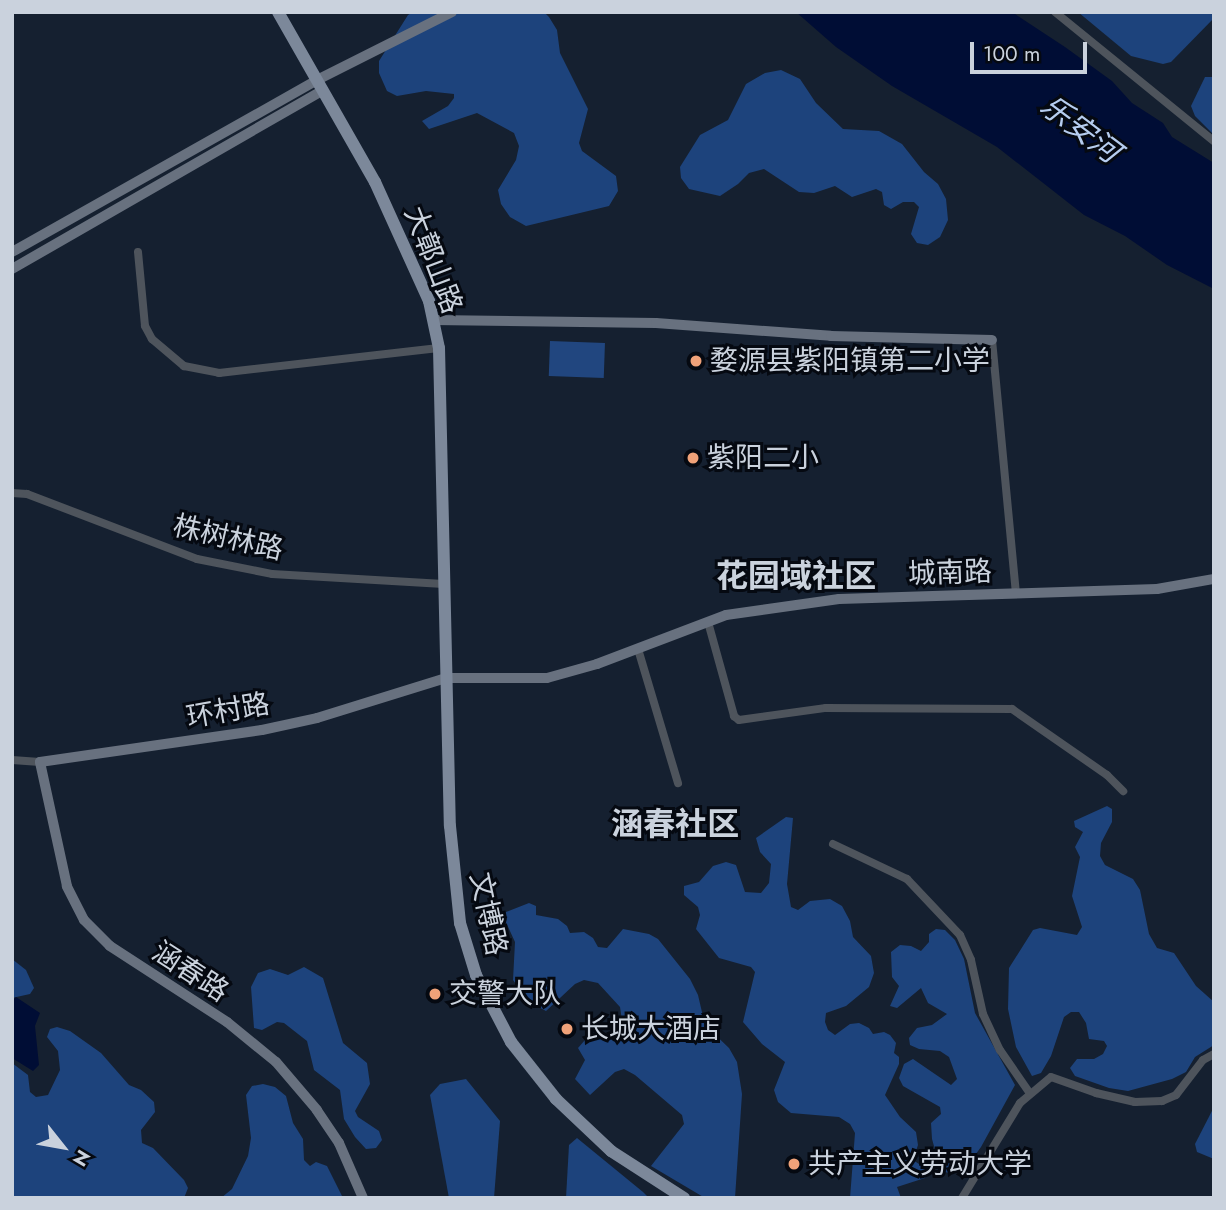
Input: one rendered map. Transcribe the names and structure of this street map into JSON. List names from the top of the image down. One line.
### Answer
{"streets":{"main road":["大鄣山路","文博路"],"street":["株树林路","城南路","环村路","涵春路"]},"crossings":[["大鄣山路","株树林路"],["大鄣山路","城南路"],["大鄣山路","环村路"],["大鄣山路","文博路"],["城南路","环村路"],["城南路","文博路"],["环村路","文博路"],["环村路","涵春路"]],"districts":["花园域社区","涵春社区"],"water":["乐安河"],"places":["婺源县紫阳镇第二小学","紫阳二小","交警大队","长城大酒店","共产主义劳动大学"],"scale_bar":"100 m","north":"bottom right"}
